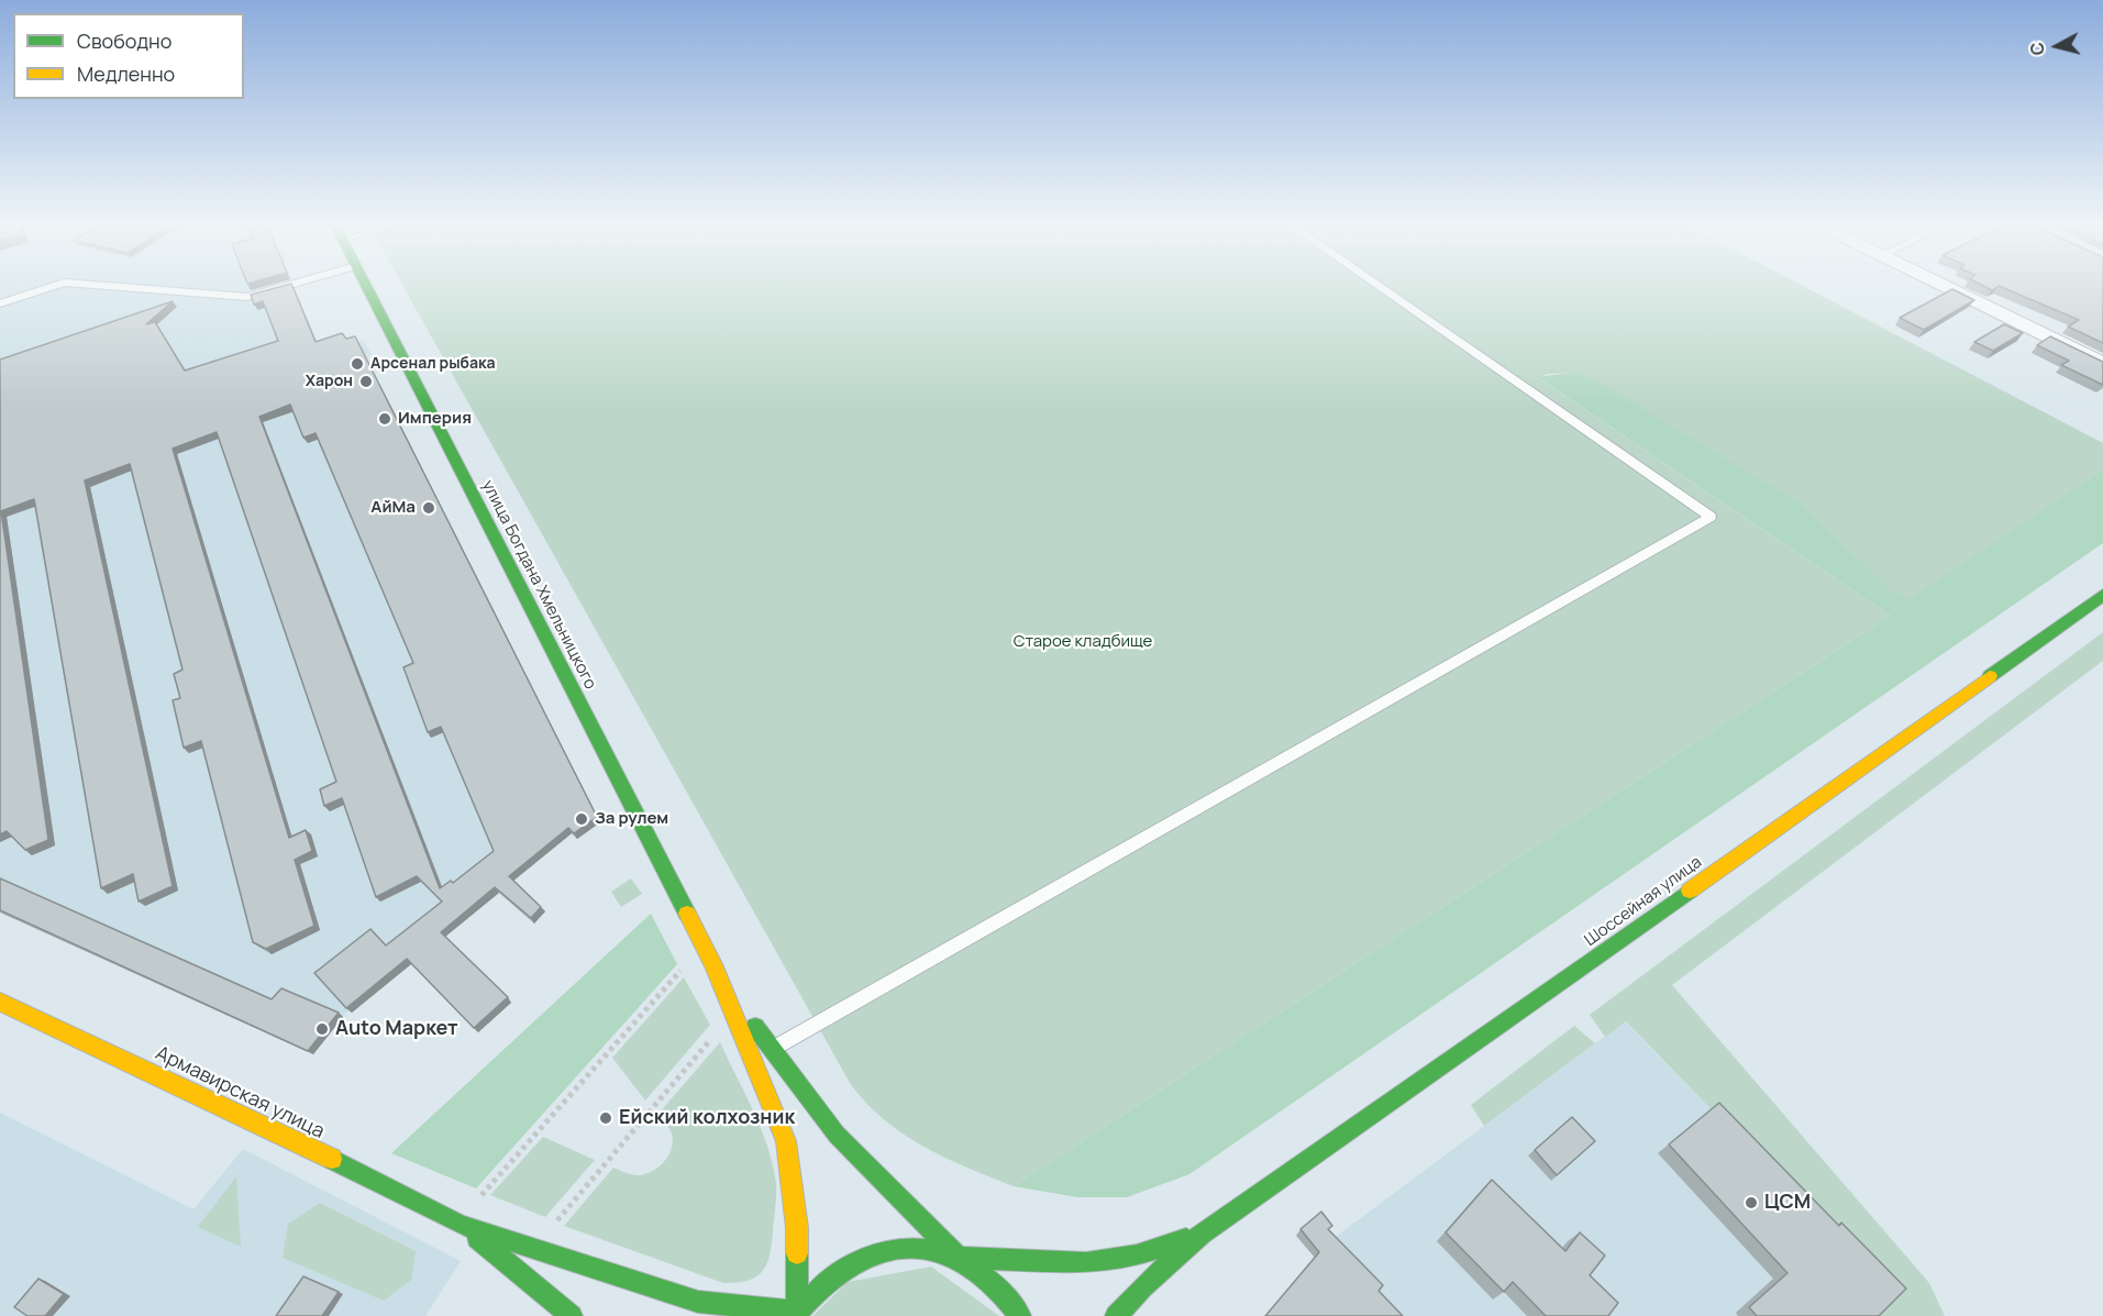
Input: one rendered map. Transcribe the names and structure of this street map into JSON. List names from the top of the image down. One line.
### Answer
{"streets":{"main road":["улица Богдана Хмельницкого","Шоссейная улица","Армавирская улица"]},"crossings":[["улица Богдана Хмельницкого","Шоссейная улица"],["улица Богдана Хмельницкого","Армавирская улица"]],"parks":["Старое кладбище"],"places":["Арсенал рыбака","Харон","Империя","АйМа","За рулем","Auto Маркет","Ейский колхозник","ЦСМ"],"legend":["Свободно","Медленно"],"north":"left"}
